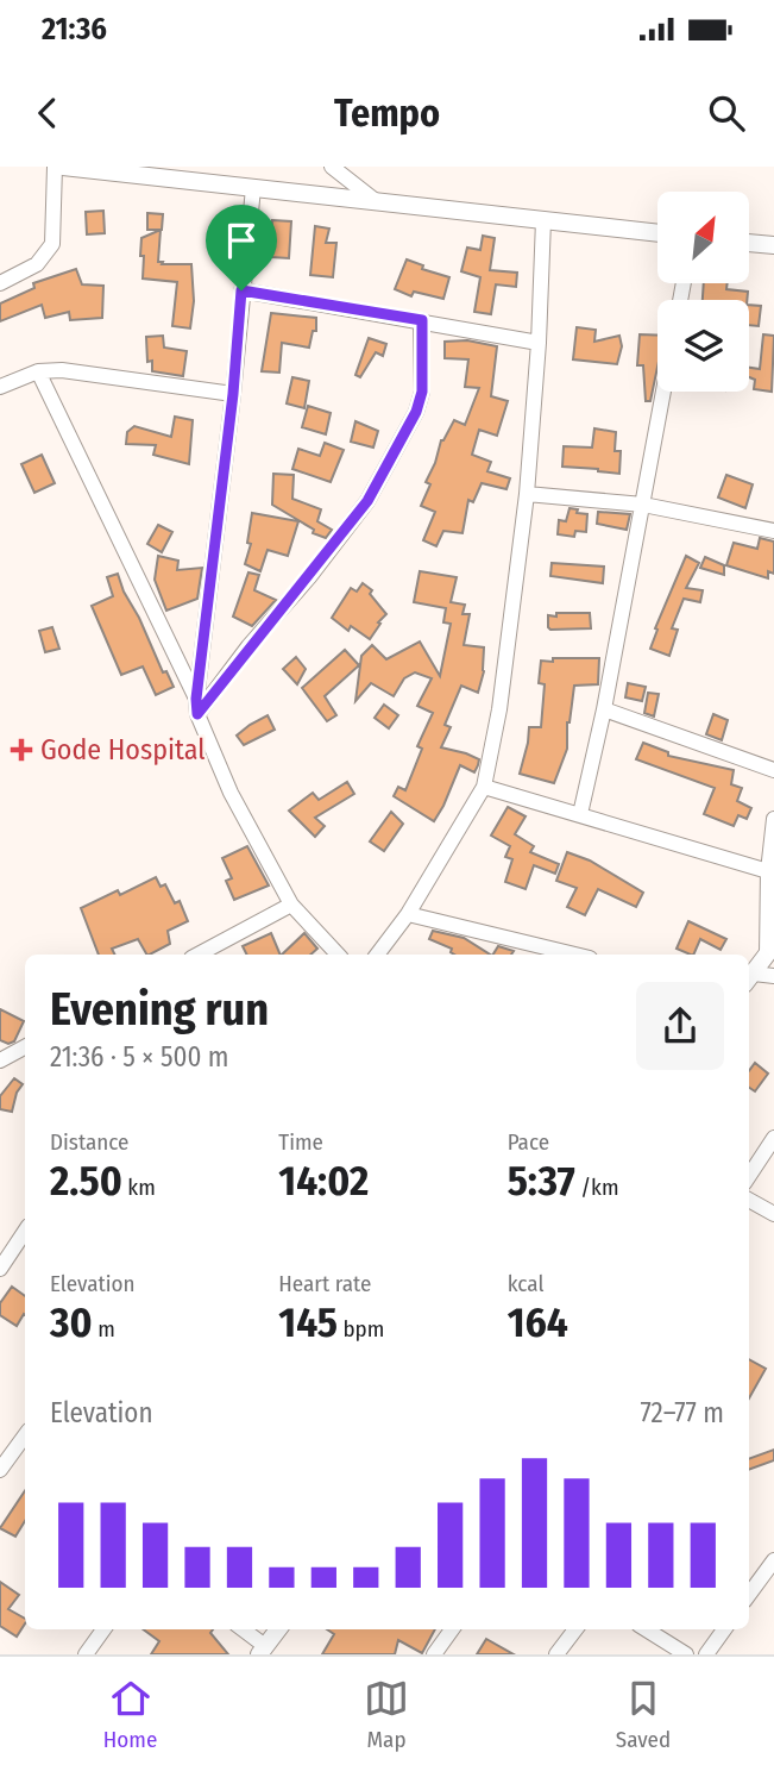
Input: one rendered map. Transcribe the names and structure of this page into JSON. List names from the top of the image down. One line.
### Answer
{"places":{"health":["Gode Hospital"]},"north":"top right","page":{"status":"21:36","header":"Tempo","heading":["Evening run","21:36 · 5 × 500 m"],"stats":[["Distance","2.50 km"],["Time","14:02"],["Pace","5:37 /km"],["Elevation","30 m"],["Heart rate","145 bpm"],["kcal","164"]],"chart":["Elevation","72–77 m"],"tabs":["Home","Map","Saved"]}}
